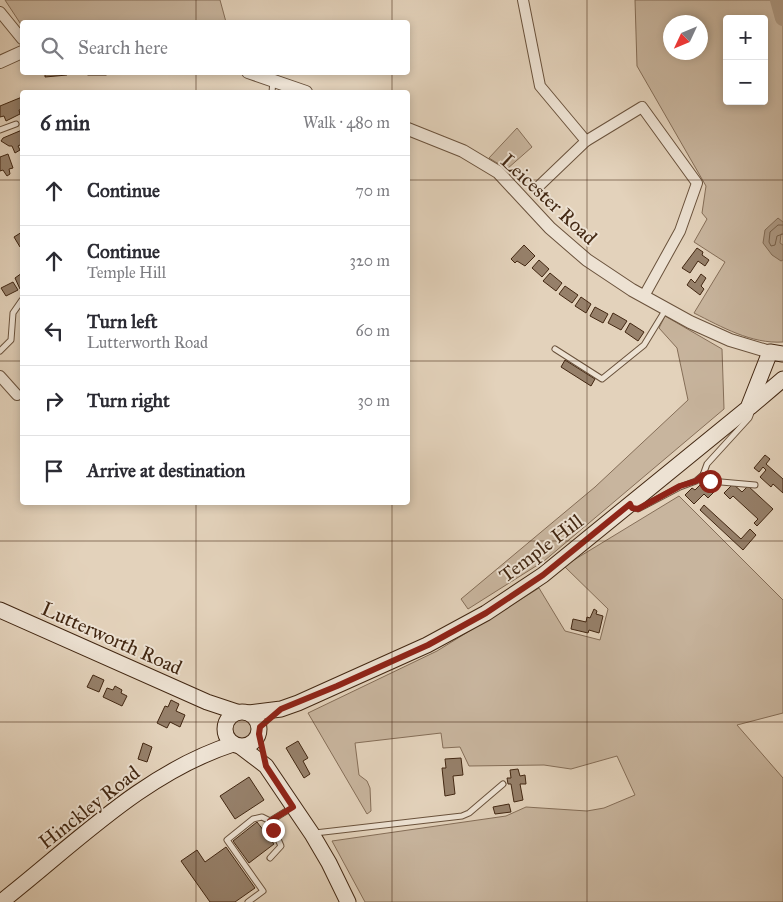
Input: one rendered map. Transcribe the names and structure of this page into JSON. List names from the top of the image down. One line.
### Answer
{"streets":{"main road":["Temple Hill","Lutterworth Road","Hinckley Road"],"street":["Leicester Road"]},"crossings":[["Leicester Road","Temple Hill"],["Temple Hill","Lutterworth Road"],["Temple Hill","Hinckley Road"],["Lutterworth Road","Hinckley Road"]],"north":"bottom left","page":{"map_buttons":["+","−"],"search":"Search here","heading":["6 min","Walk · 480 m"],"list":[["Continue","70 m"],["Continue","Temple Hill","320 m"],["Turn left","Lutterworth Road","60 m"],["Turn right","30 m"],"Arrive at destination"]}}
